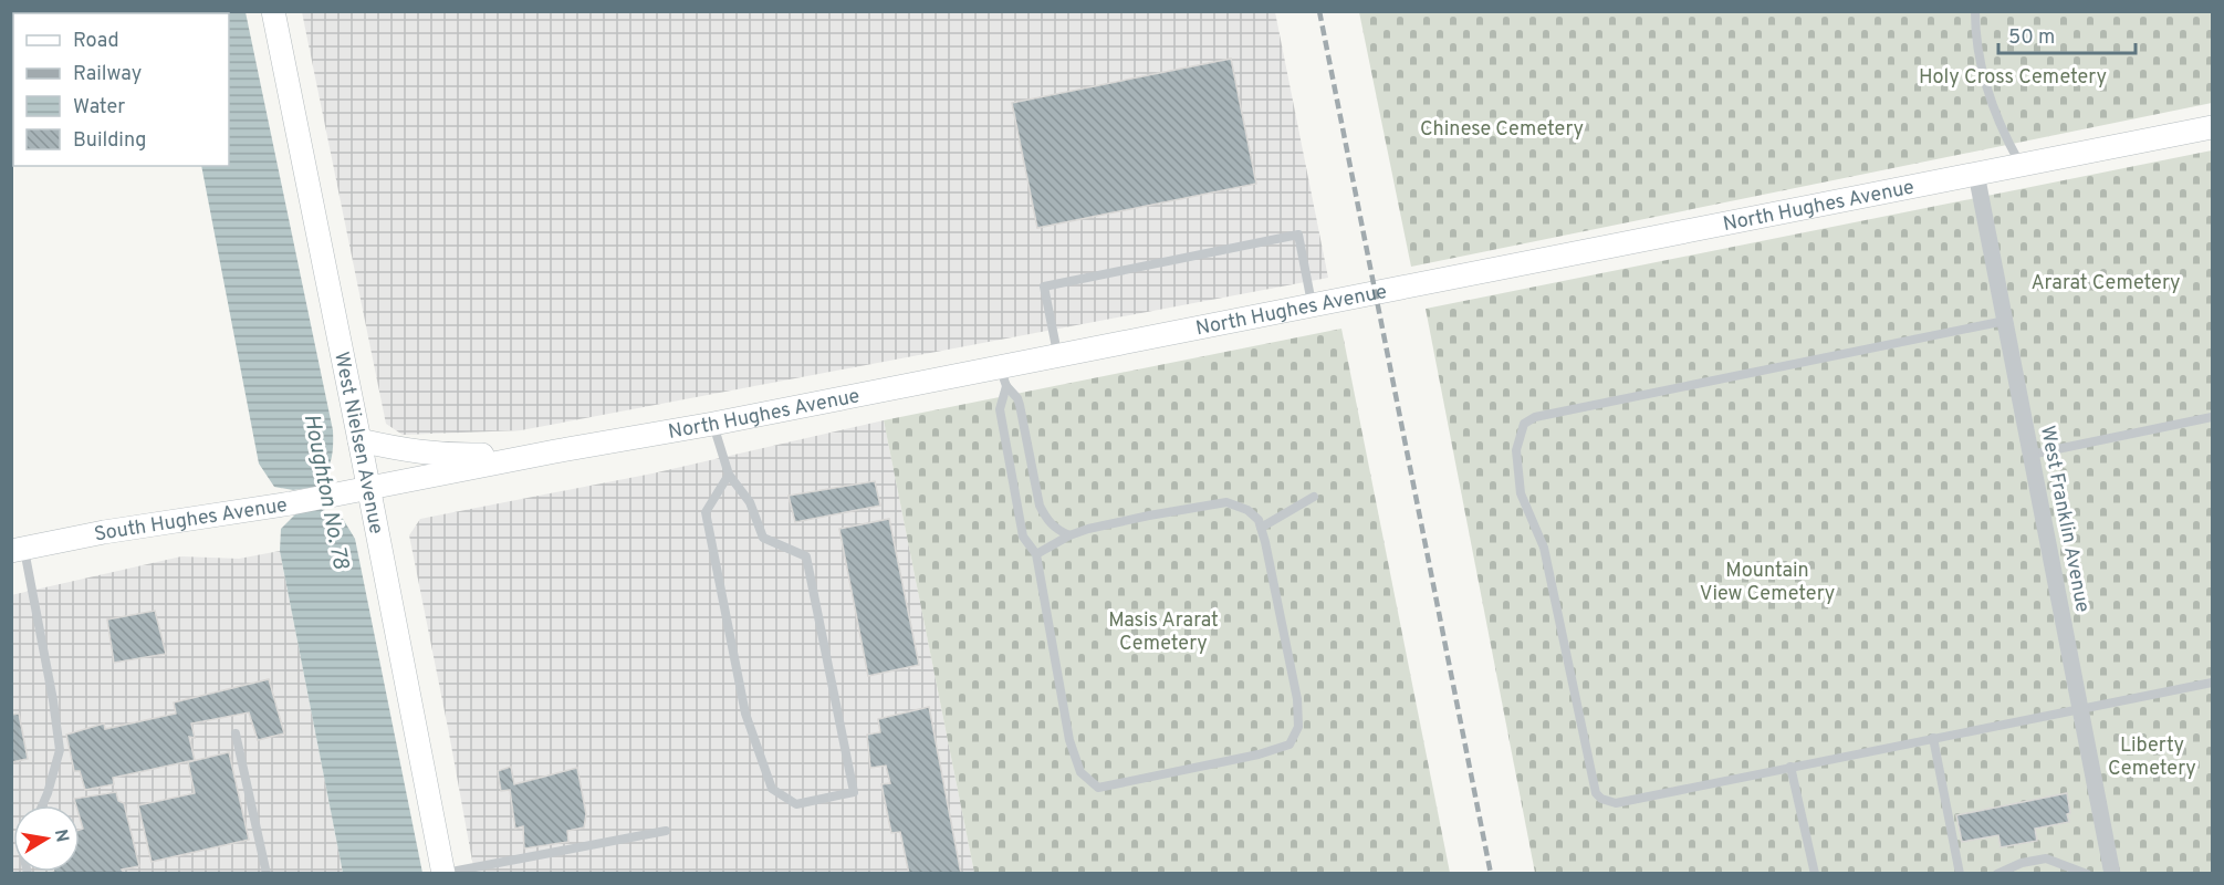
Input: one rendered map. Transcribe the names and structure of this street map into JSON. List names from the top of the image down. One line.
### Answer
{"streets":{"street":["North Hughes Avenue","West Nielsen Avenue","South Hughes Avenue","West Franklin Avenue"]},"crossings":[["North Hughes Avenue","West Nielsen Avenue"],["North Hughes Avenue","South Hughes Avenue"],["North Hughes Avenue","West Franklin Avenue"],["West Nielsen Avenue","South Hughes Avenue"]],"water":["Houghton No. 78"],"parks":["Holy Cross Cemetery","Chinese Cemetery","Ararat Cemetery","Mountain View Cemetery","Masis Ararat Cemetery","Liberty Cemetery"],"legend":["Road","Railway","Water","Building"],"scale_bar":"50 m","north":"right"}
